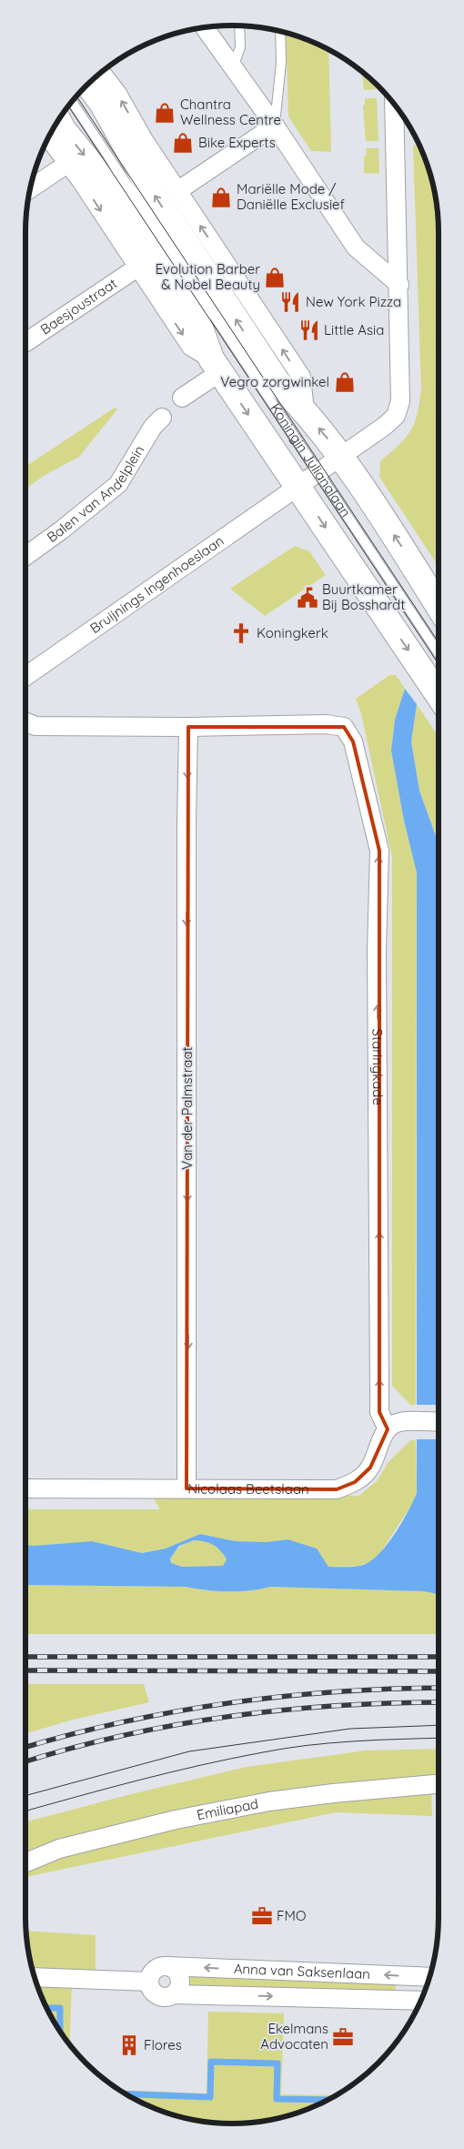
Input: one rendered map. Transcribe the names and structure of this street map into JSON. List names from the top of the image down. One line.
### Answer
{"streets":{"main road":["Koningin Julianalaan"],"street":["Baesjoustraat","Balen van Andelplein","Bruijnings Ingenhoeslaan","Staringkade","Van der Palmstraat","Nicolaas Beetslaan","Emiliapad","Anna van Saksenlaan"]},"crossings":[["Baesjoustraat","Koningin Julianalaan"],["Koningin Julianalaan","Bruijnings Ingenhoeslaan"],["Staringkade","Van der Palmstraat"],["Staringkade","Nicolaas Beetslaan"],["Van der Palmstraat","Nicolaas Beetslaan"]],"one_way":["Staringkade","Van der Palmstraat"],"places":{"shop":["Chantra Wellness Centre","Bike Experts","Mariëlle Mode / Daniëlle Exclusief","Evolution Barber & Nobel Beauty","Vegro zorgwinkel"],"restaurant":["New York Pizza","Little Asia"],"public building":["Buurtkamer Bij Bosshardt"],"church":["Koningkerk"],"office":["FMO","Ekelmans Advocaten"],"building":["Flores"]}}
